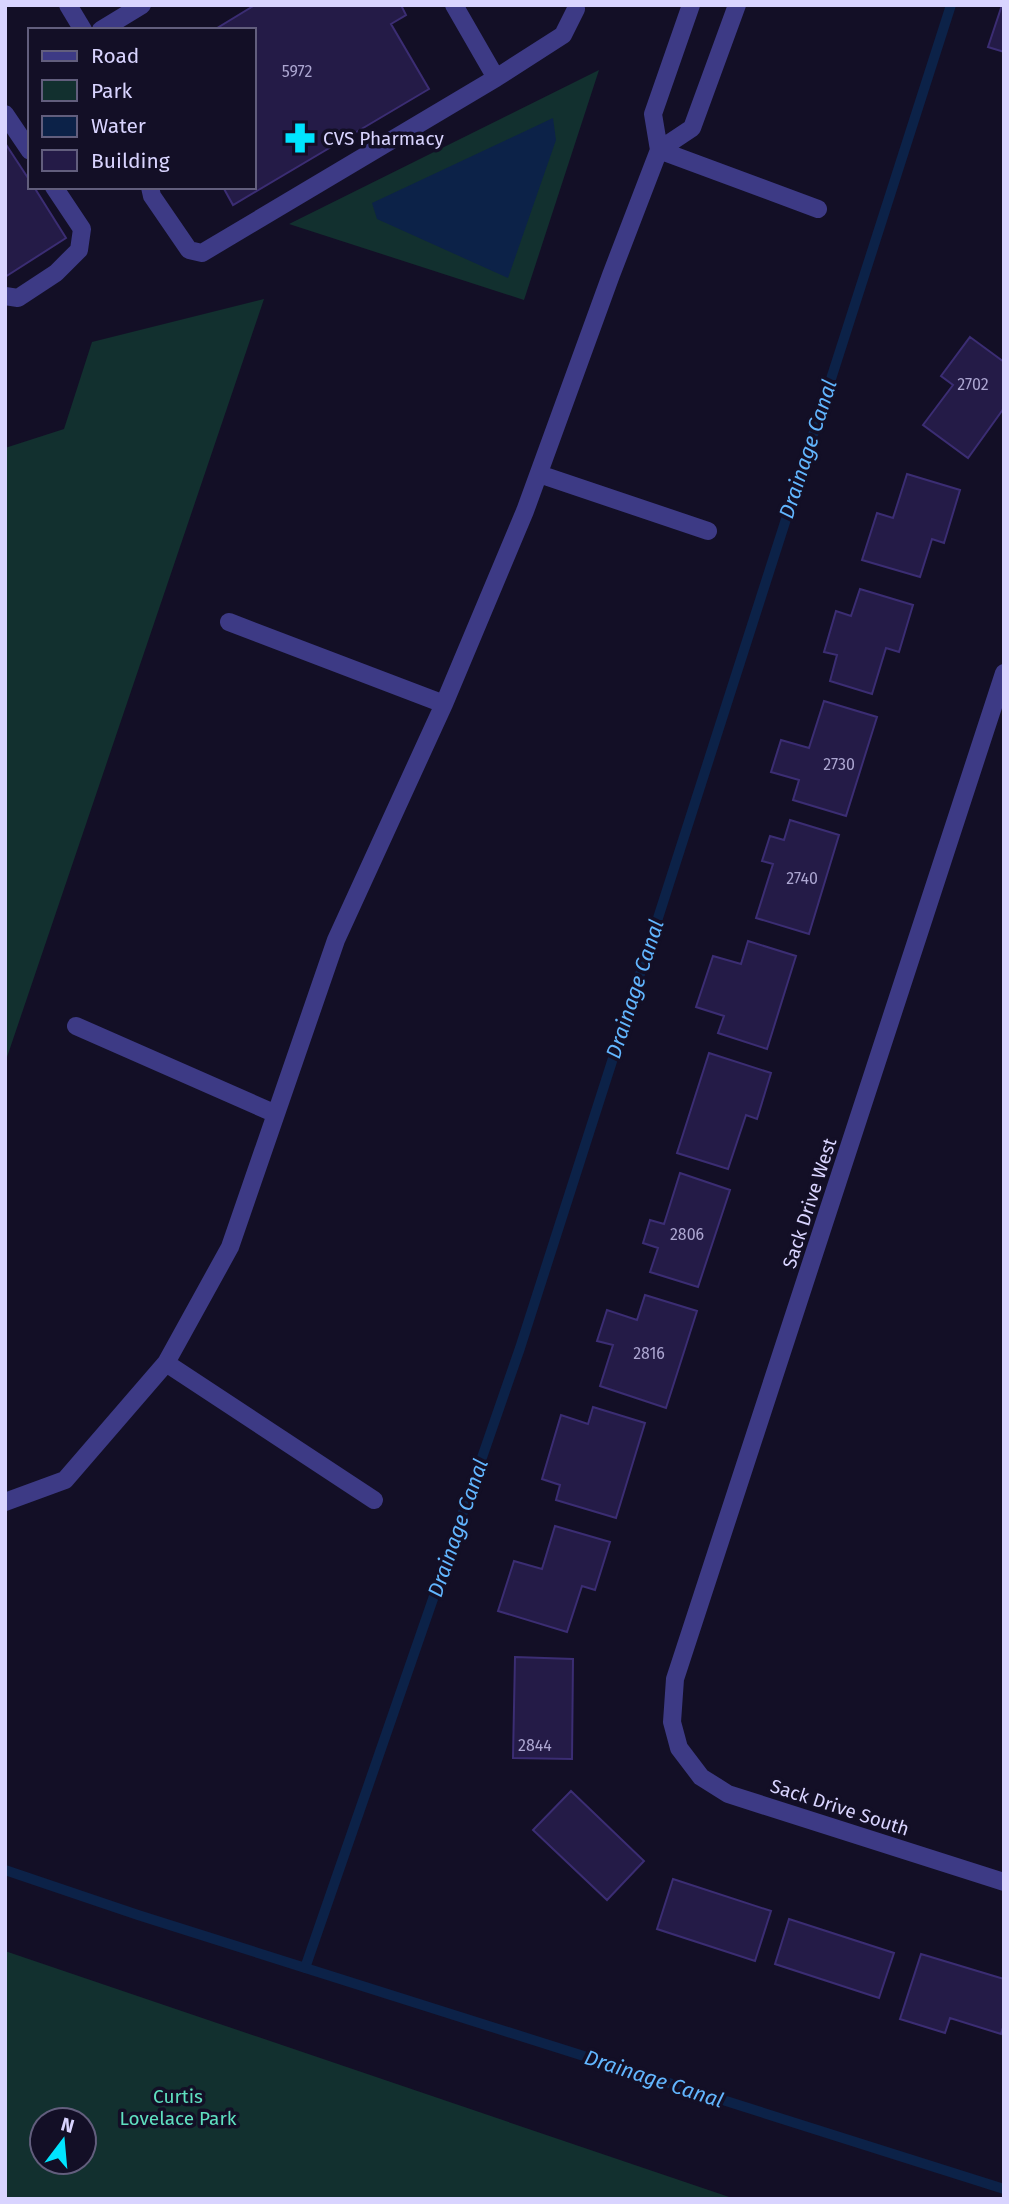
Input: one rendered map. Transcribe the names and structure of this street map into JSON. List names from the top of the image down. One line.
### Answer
{"streets":{"street":["Sack Drive West","Sack Drive South"]},"crossings":[["Sack Drive West","Sack Drive South"]],"water":["Drainage Canal"],"parks":["Curtis Lovelace Park"],"places":{"pharmacy":["CVS Pharmacy"]},"house_numbers":["5972","2702","2730","2740","2806","2816","2844"],"legend":["Road","Park","Water","Building"],"north":"top"}
